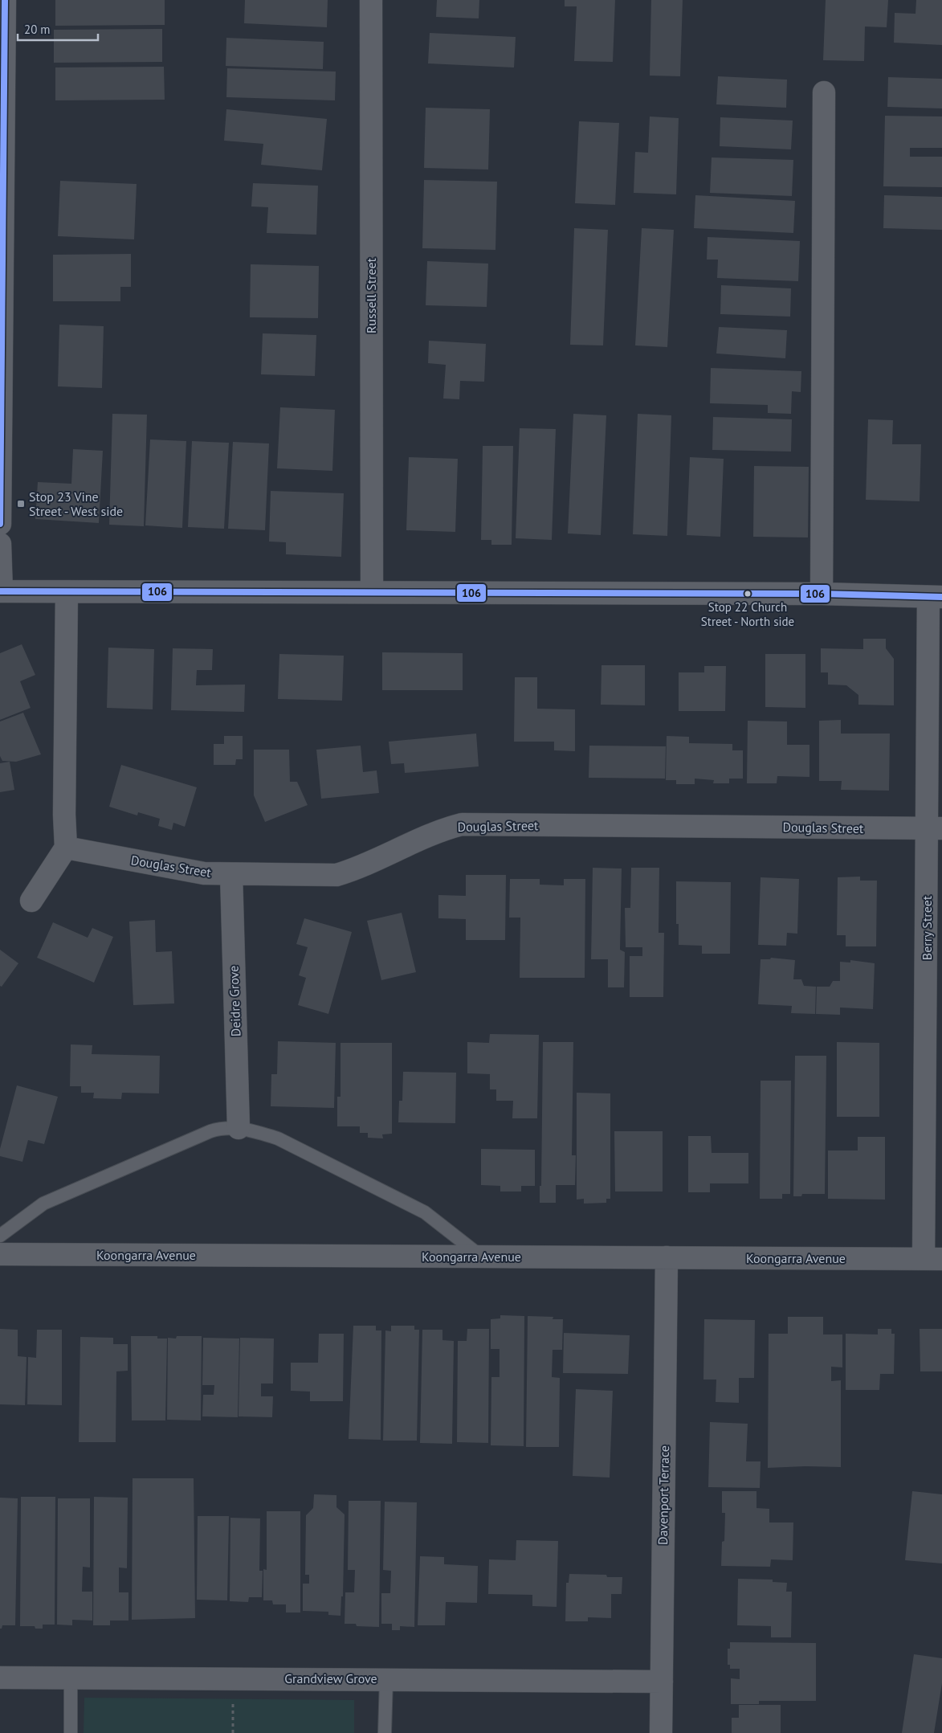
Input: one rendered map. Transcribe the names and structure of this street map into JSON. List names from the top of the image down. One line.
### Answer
{"streets":{"street":["Russell Street","Douglas Street","Berry Street","Deidre Grove","Koongarra Avenue","Davenport Terrace","Grandview Grove"]},"crossings":[["Douglas Street","Berry Street"],["Douglas Street","Deidre Grove"],["Berry Street","Koongarra Avenue"],["Koongarra Avenue","Davenport Terrace"],["Davenport Terrace","Grandview Grove"]],"places":{"transit":["Stop 23 Vine Street - West side"],"other":["Stop 22 Church Street - North side"]},"lines":["transit line 106"],"scale_bar":"20 m"}
